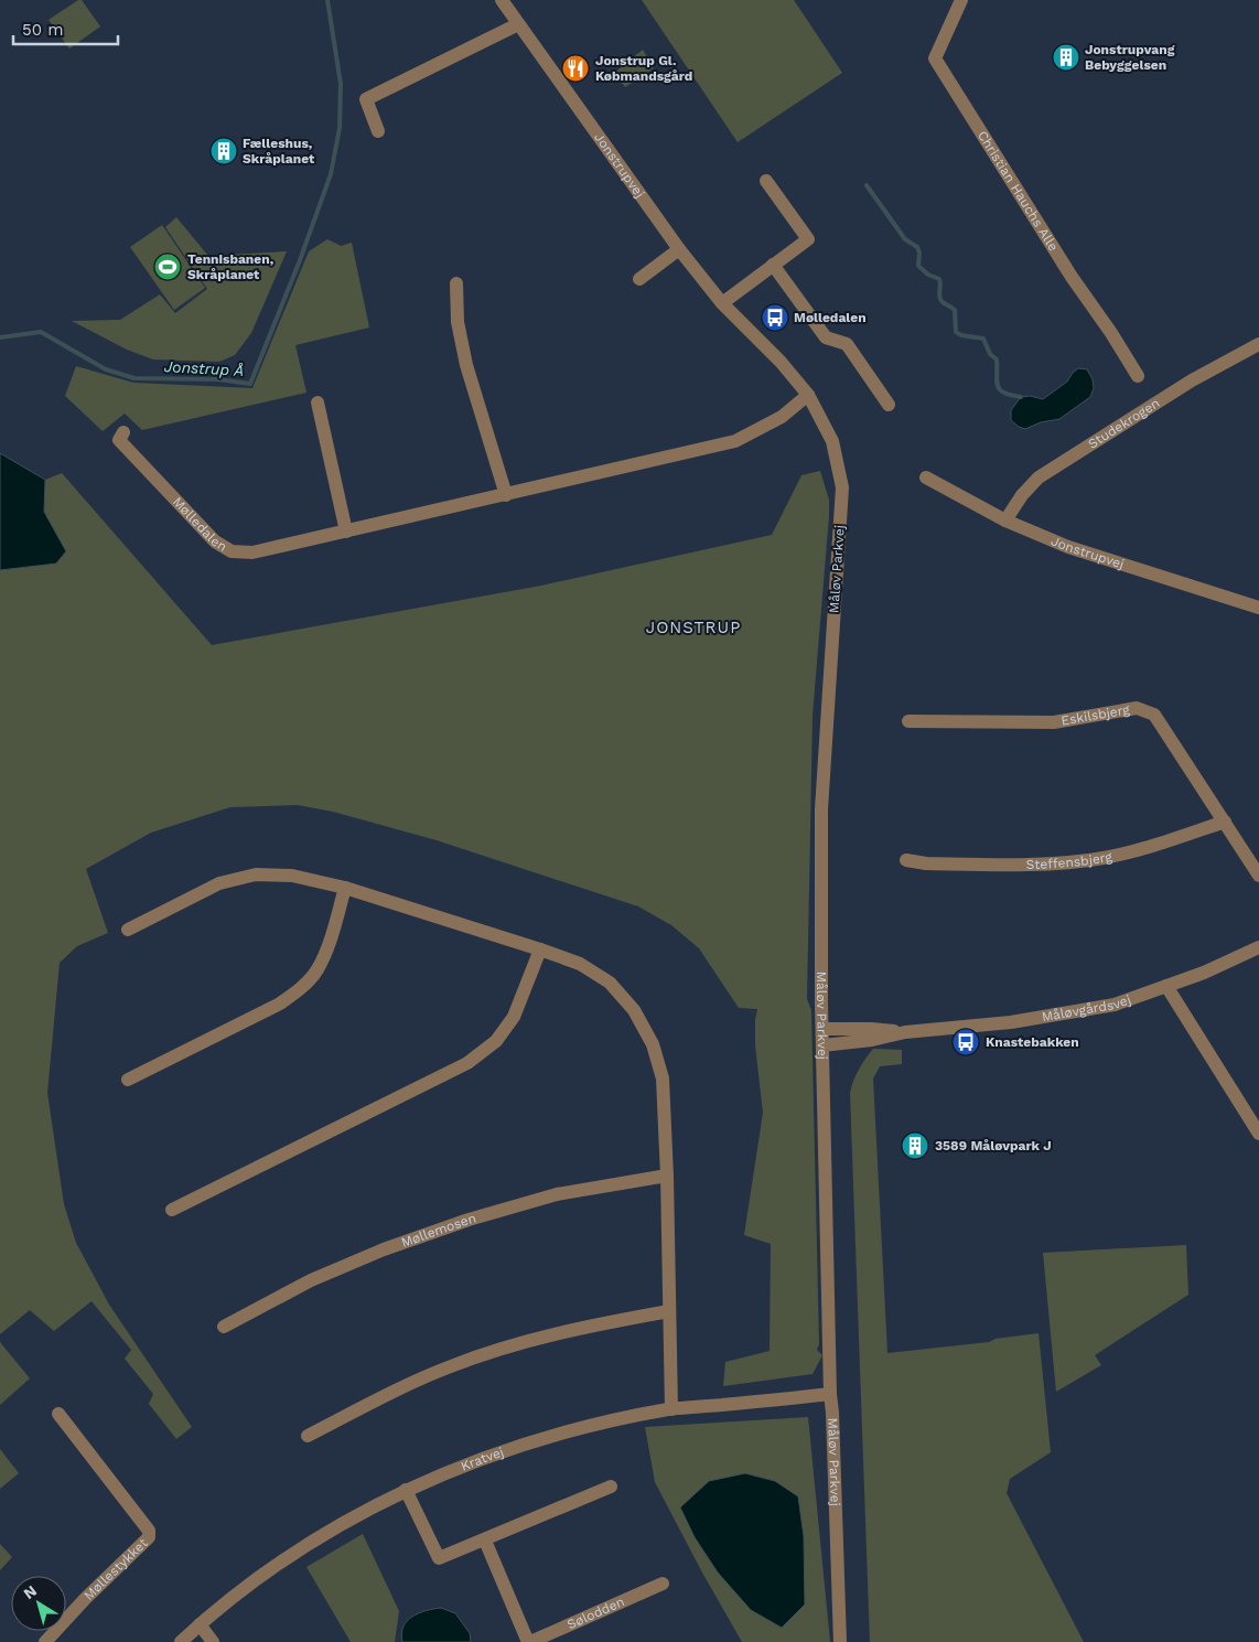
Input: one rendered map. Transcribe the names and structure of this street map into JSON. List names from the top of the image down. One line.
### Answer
{"streets":{"street":["Jonstrupvej","Christian Hauchs Alle","Studekrogen","Mølledalen","Måløv Parkvej","Eskilsbjerg","Steffensbjerg","Måløvgårdsvej","Møllemosen","Kratvej","Møllestykket","Sølodden"]},"crossings":[["Jonstrupvej","Studekrogen"],["Jonstrupvej","Mølledalen"],["Jonstrupvej","Måløv Parkvej"],["Mølledalen","Måløv Parkvej"],["Måløv Parkvej","Måløvgårdsvej"],["Måløv Parkvej","Kratvej"],["Eskilsbjerg","Steffensbjerg"]],"districts":["JONSTRUP"],"water":["Jonstrup Å"],"places":{"building":["Jonstrupvang Bebyggelsen","Fælleshus, Skråplanet","3589 Måløvpark J"],"restaurant":["Jonstrup Gl. Købmandsgård"],"sports":["Tennisbanen, Skråplanet"],"bus stop":["Mølledalen","Knastebakken"]},"scale_bar":"50 m","north":"top left"}
